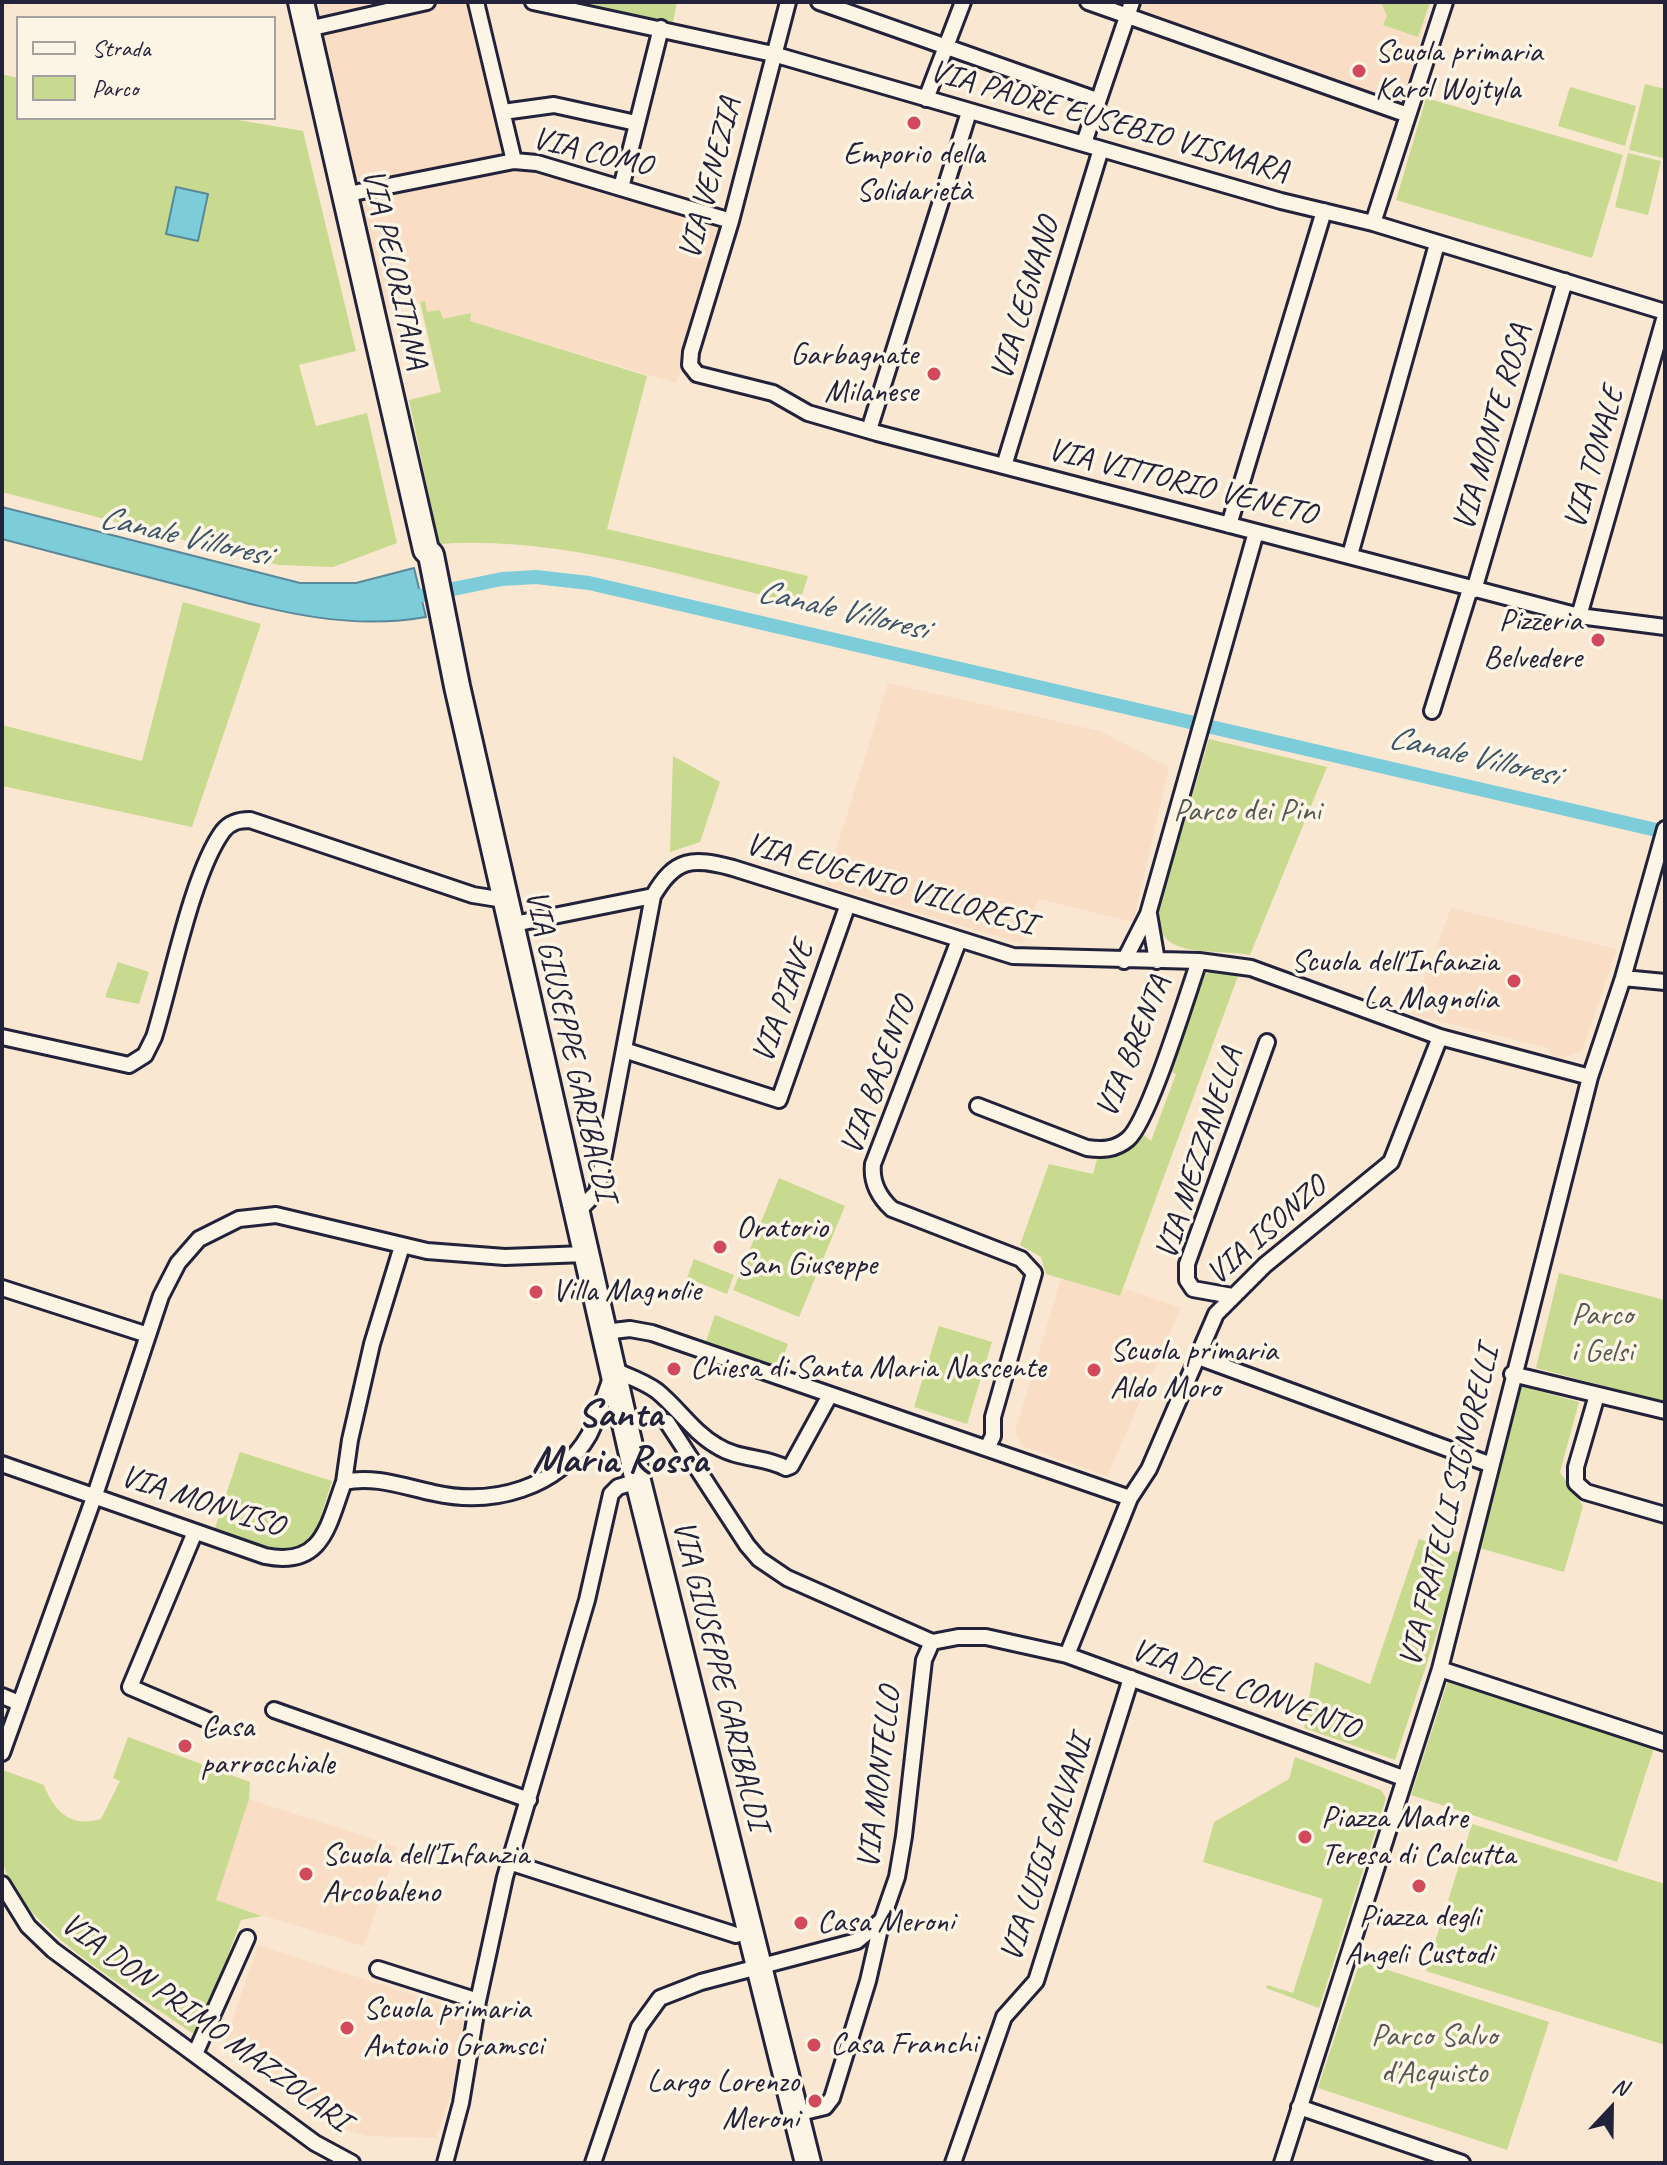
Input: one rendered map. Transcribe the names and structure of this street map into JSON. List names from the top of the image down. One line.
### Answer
{"streets":{"main road":["VIA PELORITANA","VIA GIUSEPPE GARIBALDI"],"street":["VIA PADRE EUSEBIO VISMARA","VIA COMO","VIA VENEZIA","VIA LEGNANO","VIA MONTE ROSA","VIA TONALE","VIA VITTORIO VENETO","VIA EUGENIO VILLORESI","VIA PIAVE","VIA BRENTA","VIA BASENTO","VIA MEZZANELLA","VIA ISONZO","VIA MONVISO","VIA FRATELLI SIGNORELLI","VIA DEL CONVENTO","VIA MONTELLO","VIA LUIGI GALVANI","VIA DON PRIMO MAZZOLARI"]},"crossings":[["VIA PADRE EUSEBIO VISMARA","VIA VENEZIA"],["VIA PADRE EUSEBIO VISMARA","VIA LEGNANO"],["VIA PADRE EUSEBIO VISMARA","VIA MONTE ROSA"],["VIA PADRE EUSEBIO VISMARA","VIA TONALE"],["VIA COMO","VIA VENEZIA"],["VIA COMO","VIA PELORITANA"],["VIA VENEZIA","VIA VITTORIO VENETO"],["VIA PELORITANA","VIA GIUSEPPE GARIBALDI"],["VIA LEGNANO","VIA VITTORIO VENETO"],["VIA MONTE ROSA","VIA VITTORIO VENETO"],["VIA TONALE","VIA VITTORIO VENETO"],["VIA EUGENIO VILLORESI","VIA PIAVE"],["VIA EUGENIO VILLORESI","VIA GIUSEPPE GARIBALDI"],["VIA EUGENIO VILLORESI","VIA BRENTA"],["VIA EUGENIO VILLORESI","VIA BASENTO"],["VIA EUGENIO VILLORESI","VIA ISONZO"],["VIA EUGENIO VILLORESI","VIA FRATELLI SIGNORELLI"],["VIA GIUSEPPE GARIBALDI","VIA MONTELLO"],["VIA MEZZANELLA","VIA ISONZO"],["VIA ISONZO","VIA DEL CONVENTO"],["VIA FRATELLI SIGNORELLI","VIA DEL CONVENTO"],["VIA DEL CONVENTO","VIA MONTELLO"],["VIA DEL CONVENTO","VIA LUIGI GALVANI"]],"districts":["Santa Maria Rossa"],"water":["Canale Villoresi"],"parks":["Parco dei Pini","Parco i Gelsi","Parco Salvo d'Acquisto"],"places":["Scuola primaria Karol Wojtyla","Emporio della Solidarietà","Garbagnate Milanese","Pizzeria Belvedere","Scuola dell'Infanzia La Magnolia","Oratorio San Giuseppe","Villa Magnolie","Chiesa di Santa Maria Nascente","Scuola primaria Aldo Moro","Casa parrocchiale","Piazza Madre Teresa di Calcutta","Scuola dell'Infanzia Arcobaleno","Piazza degli Angeli Custodi","Casa Meroni","Scuola primaria Antonio Gramsci","Casa Franchi","Largo Lorenzo Meroni"],"legend":["Strada","Parco"],"north":"top"}
